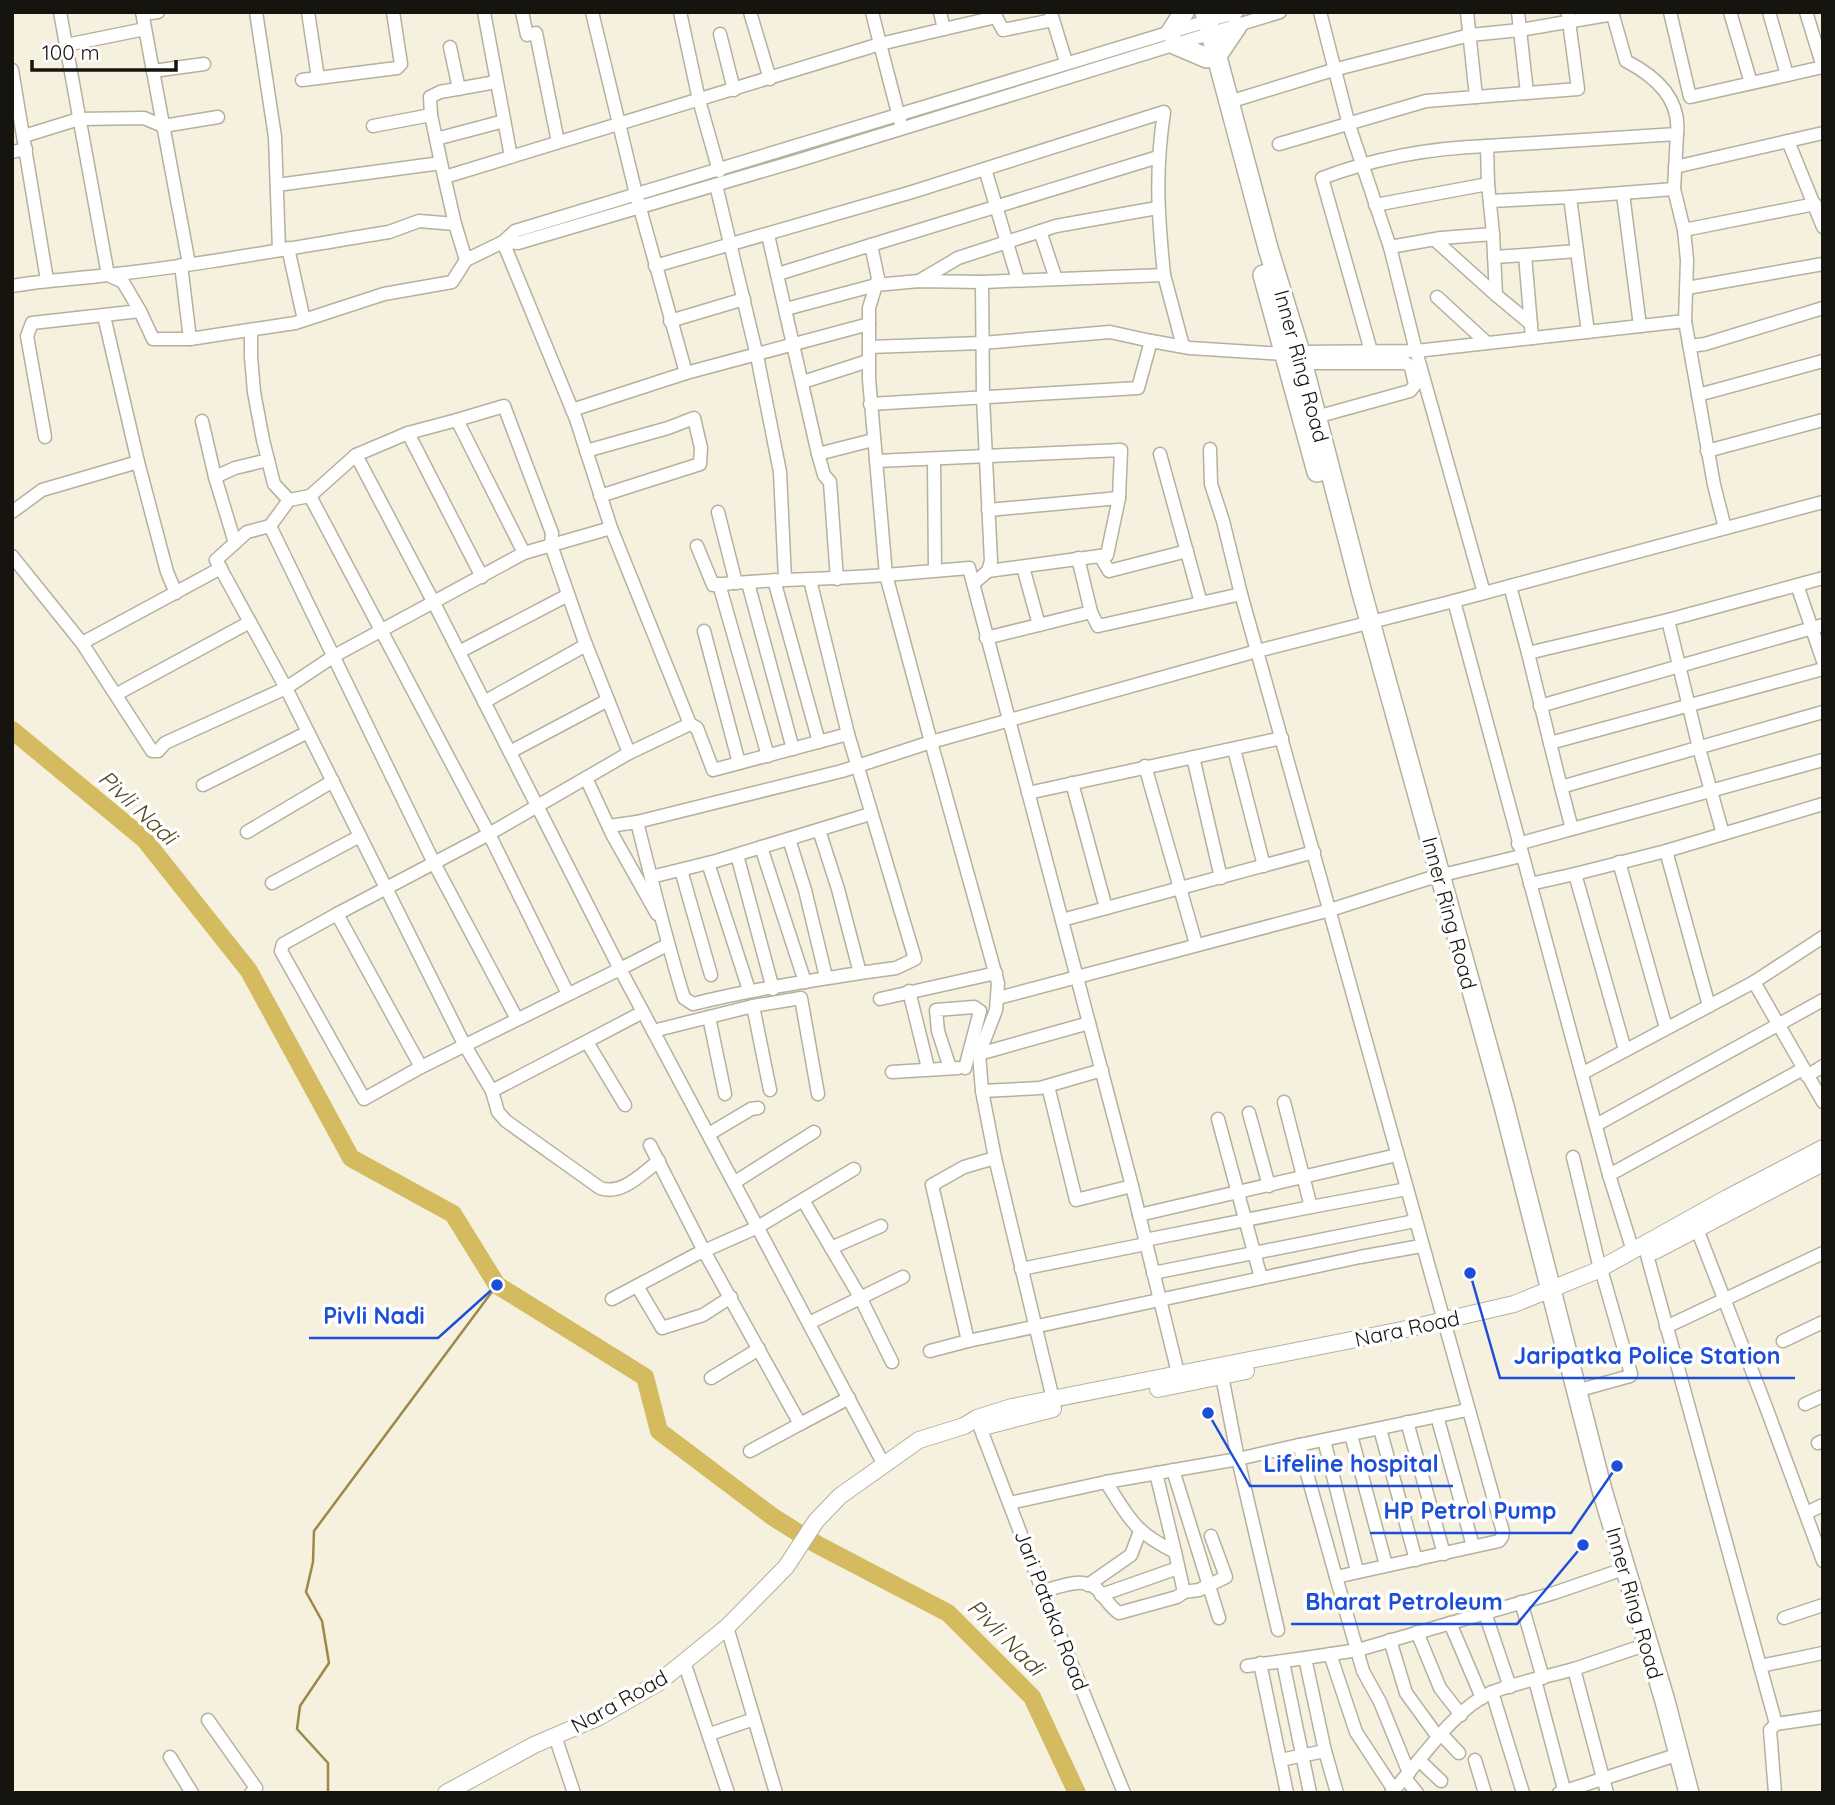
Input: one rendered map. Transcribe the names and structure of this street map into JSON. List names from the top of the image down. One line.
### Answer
{"streets":{"highway":["Inner Ring Road"],"main road":["Nara Road"],"street":["Jari Pataka Road"]},"crossings":[["Inner Ring Road","Nara Road"],["Nara Road","Jari Pataka Road"]],"water":["Pivli Nadi"],"places":["Jaripatka Police Station","Pivli Nadi","Lifeline hospital","HP Petrol Pump","Bharat Petroleum"],"scale_bar":"100 m"}
